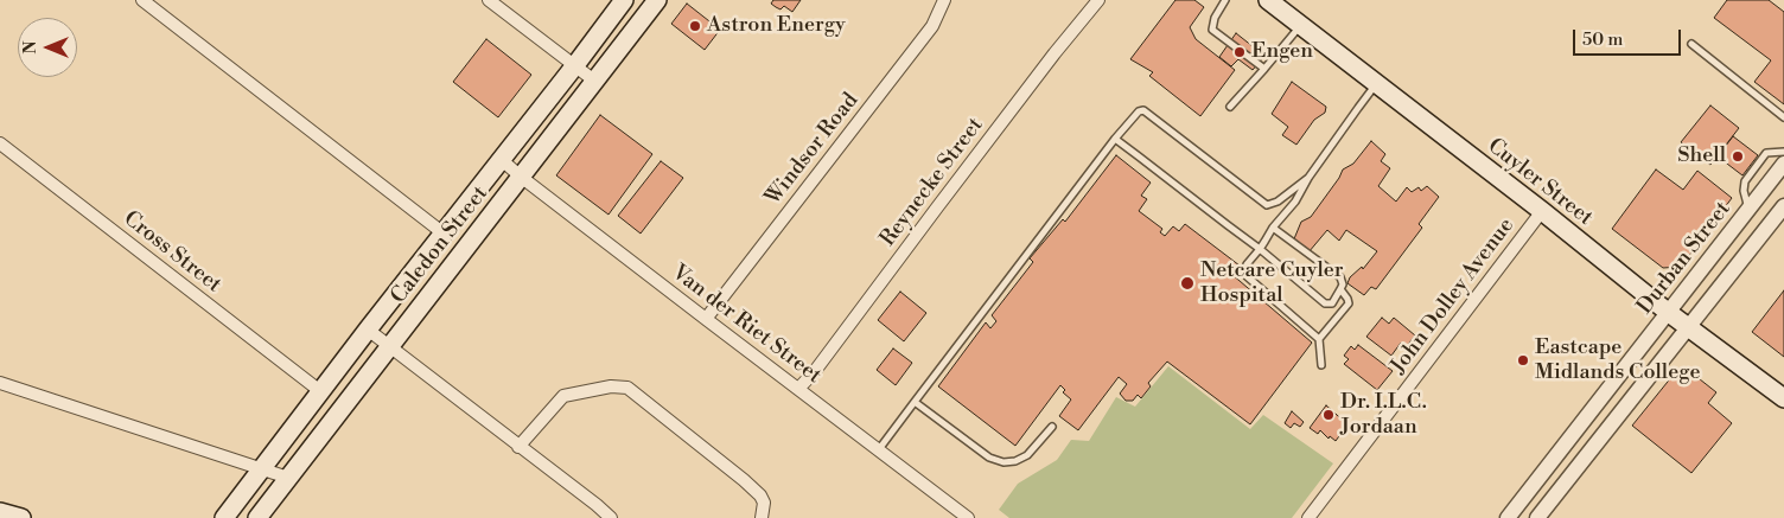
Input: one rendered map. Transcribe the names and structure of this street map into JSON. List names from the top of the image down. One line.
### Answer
{"streets":{"main road":["Cuyler Street","Caledon Street"],"street":["Windsor Road","Reynecke Street","Cross Street","Durban Street","John Dolley Avenue","Van der Riet Street"]},"crossings":[["Windsor Road","Van der Riet Street"],["Reynecke Street","Van der Riet Street"],["Cuyler Street","Durban Street"],["Cuyler Street","John Dolley Avenue"],["Caledon Street","Cross Street"],["Caledon Street","Van der Riet Street"]],"places":["Astron Energy","Engen","Shell","Netcare Cuyler Hospital","Eastcape Midlands College","Dr. I.L.C. Jordaan"],"scale_bar":"50 m","north":"left"}
